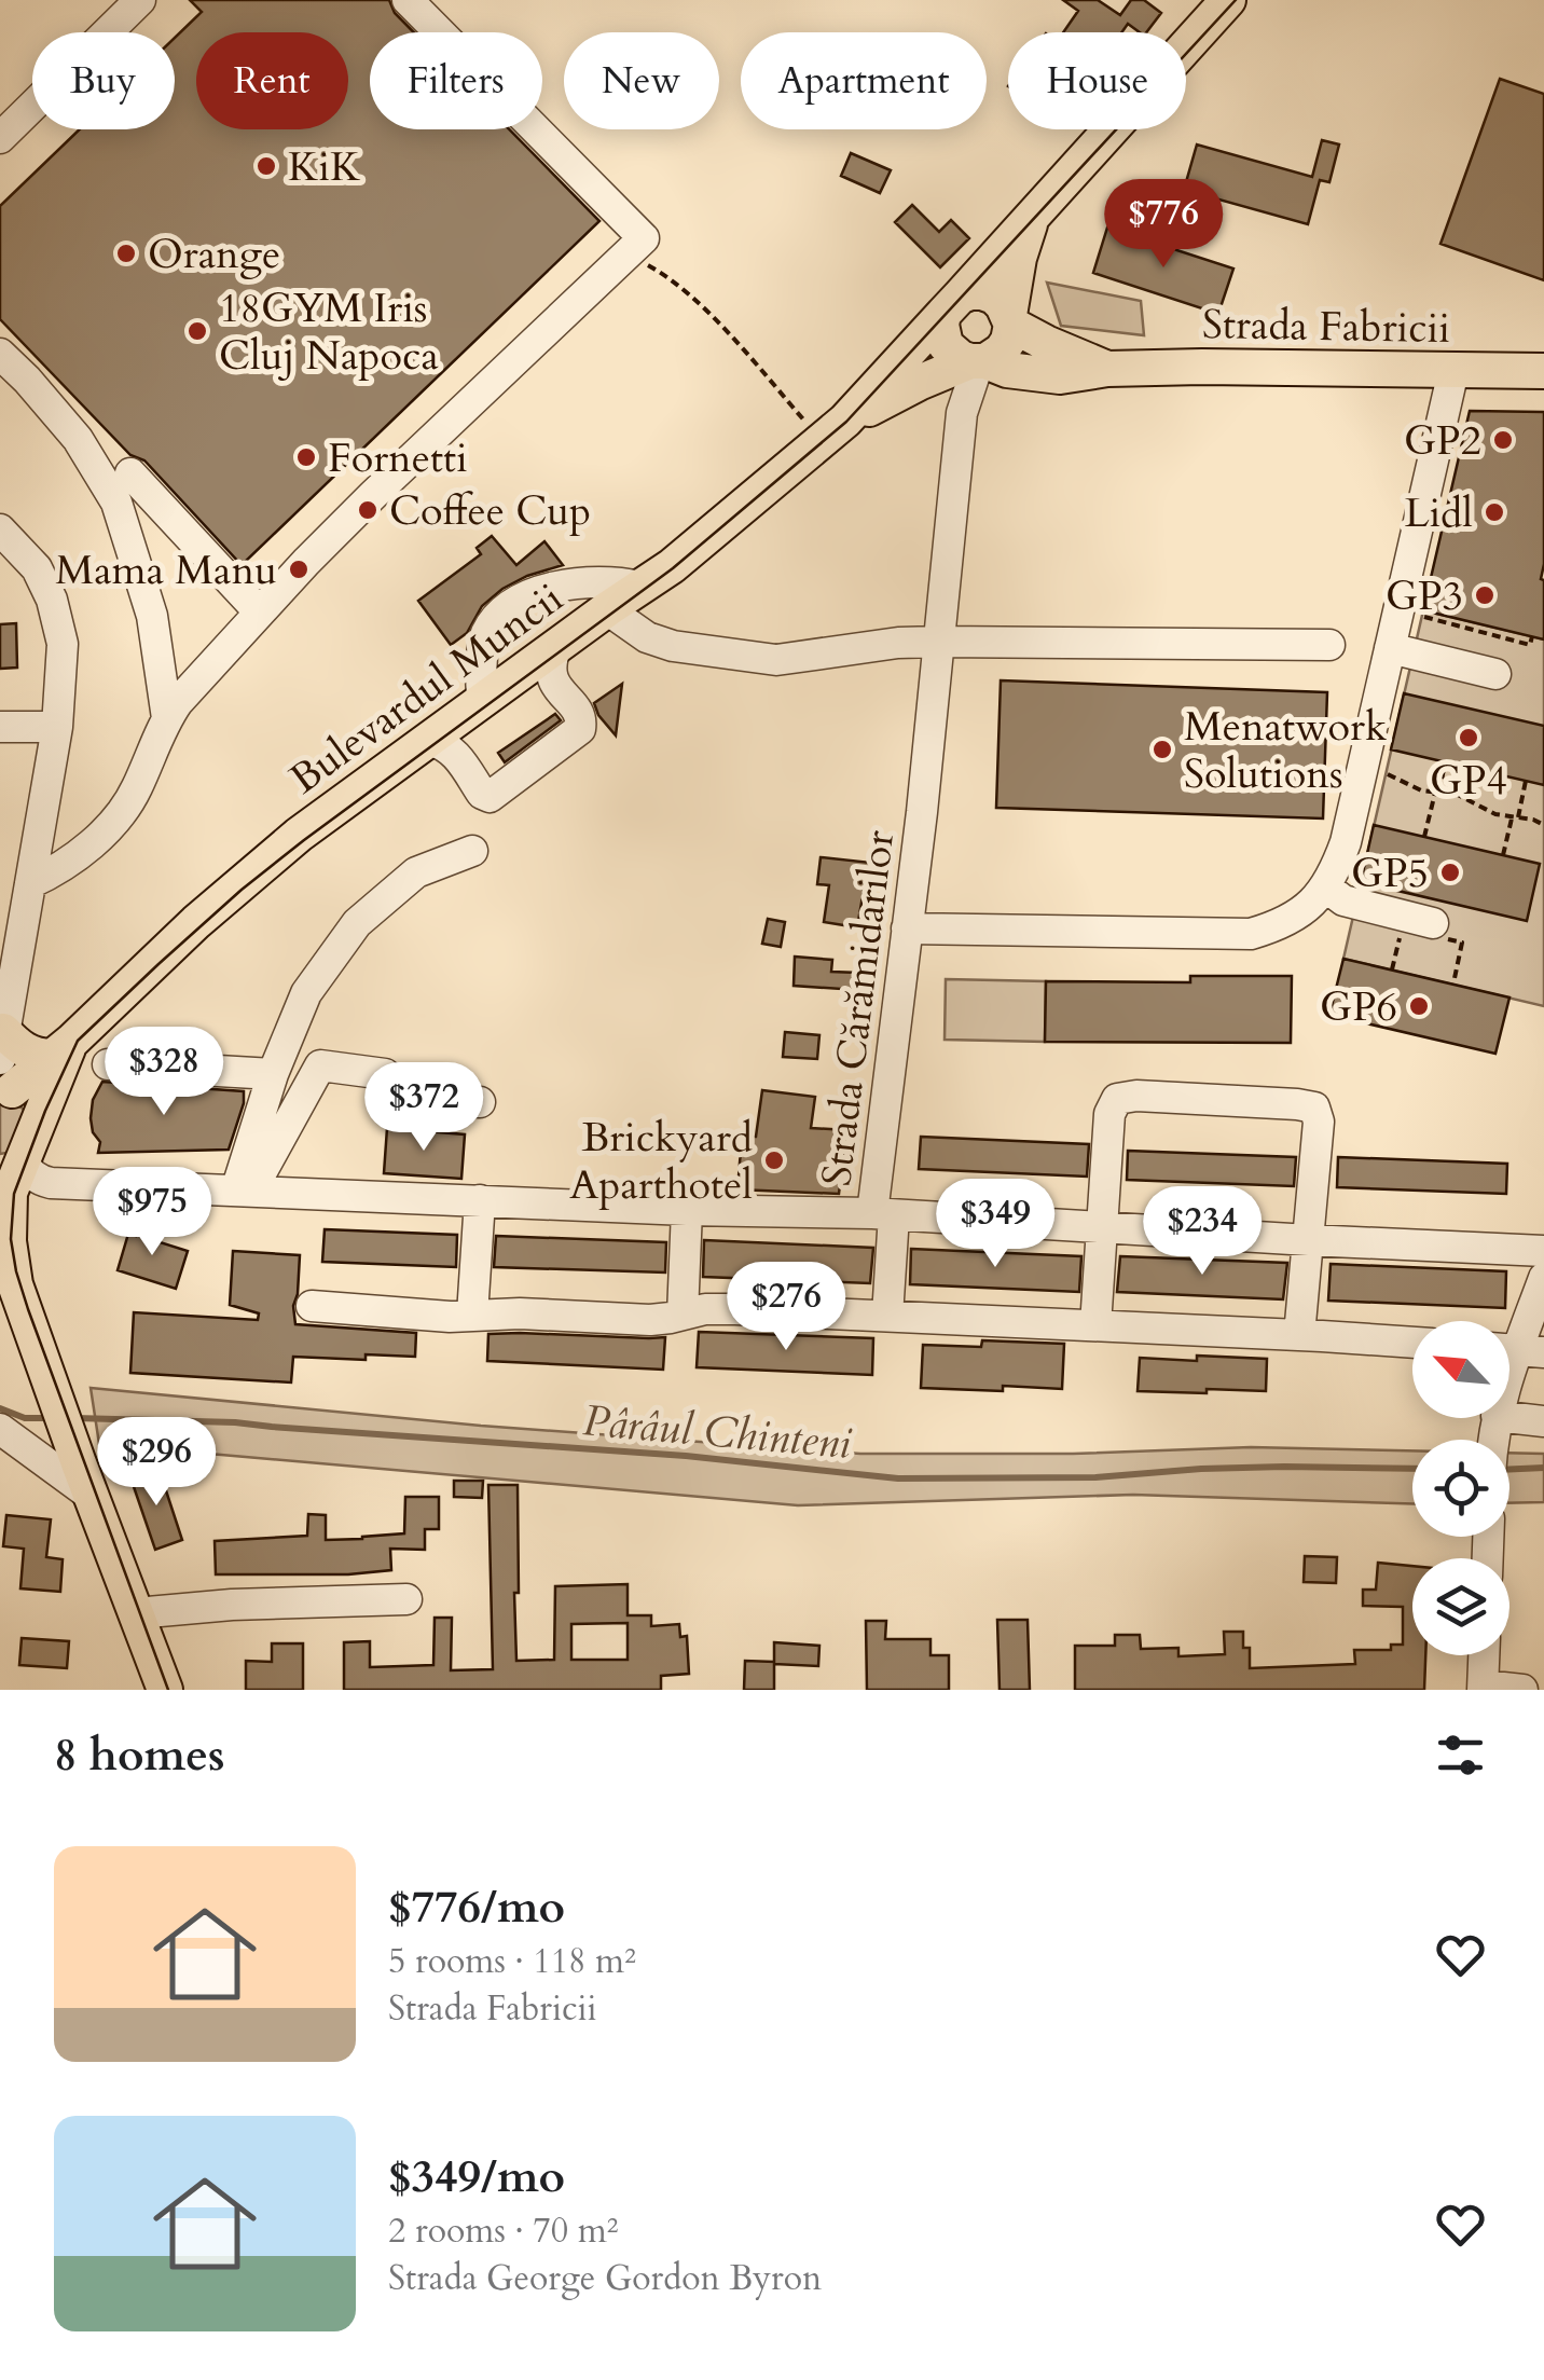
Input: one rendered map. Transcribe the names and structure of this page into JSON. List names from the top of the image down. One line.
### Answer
{"streets":{"main road":["Strada Fabricii","Bulevardul Muncii"],"street":["Strada Cărămidarilor"]},"crossings":[["Strada Fabricii","Bulevardul Muncii"],["Strada Fabricii","Strada Cărămidarilor"],["Bulevardul Muncii","Strada Cărămidarilor"]],"water":["Pârâul Chinteni"],"places":["KiK","Orange","18GYM Iris Cluj Napoca","GP2","Fornetti","Coffee Cup","Lidl","Mama Manu","GP3","GP4","Menatwork Solutions","GP5","GP6","Brickyard Aparthotel"],"north":"top left","page":{"chip":["Buy","Rent","Filters","New","Apartment","House"],"price":["$776","$328","$372","$975","$349","$234","$276","$296"],"heading":"8 homes","list":[{"name":"$776/mo","note":"5 rooms · 118 m² · Strada Fabricii"},{"name":"$349/mo","note":"2 rooms · 70 m² · Strada George Gordon Byron"}]}}
